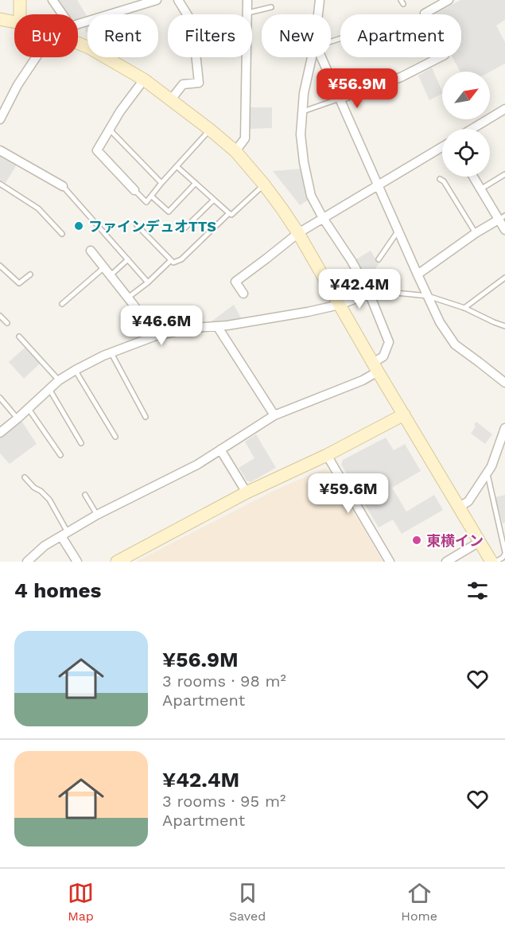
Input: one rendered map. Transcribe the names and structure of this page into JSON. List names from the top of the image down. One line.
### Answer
{"places":["ファインデュオTTS","東横イン"],"north":"top right","page":{"chip":["Buy","Rent","Filters","New","Apartment"],"price":["¥56.9M","¥42.4M","¥46.6M","¥59.6M"],"heading":"4 homes","list":[{"name":"¥56.9M","note":"3 rooms · 98 m² · Apartment"},{"name":"¥42.4M","note":"3 rooms · 95 m² · Apartment"}],"tabs":["Map","Saved","Home"]}}
